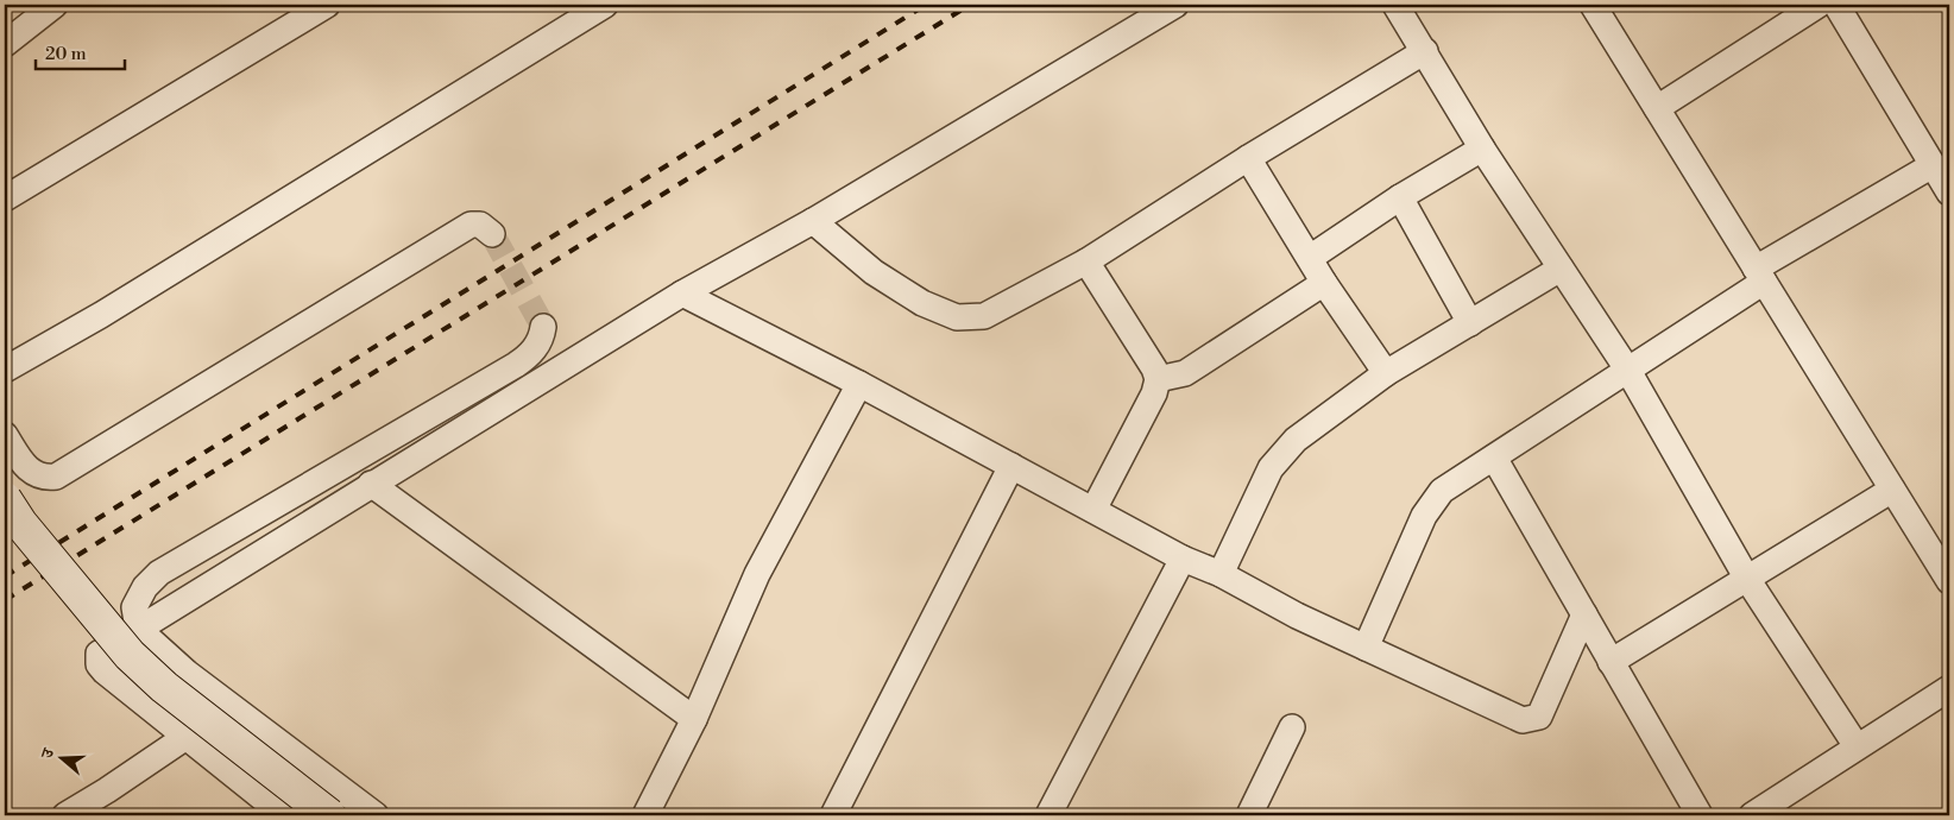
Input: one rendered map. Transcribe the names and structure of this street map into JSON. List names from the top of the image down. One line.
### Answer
{"scale_bar":"20 m","north":"left"}
